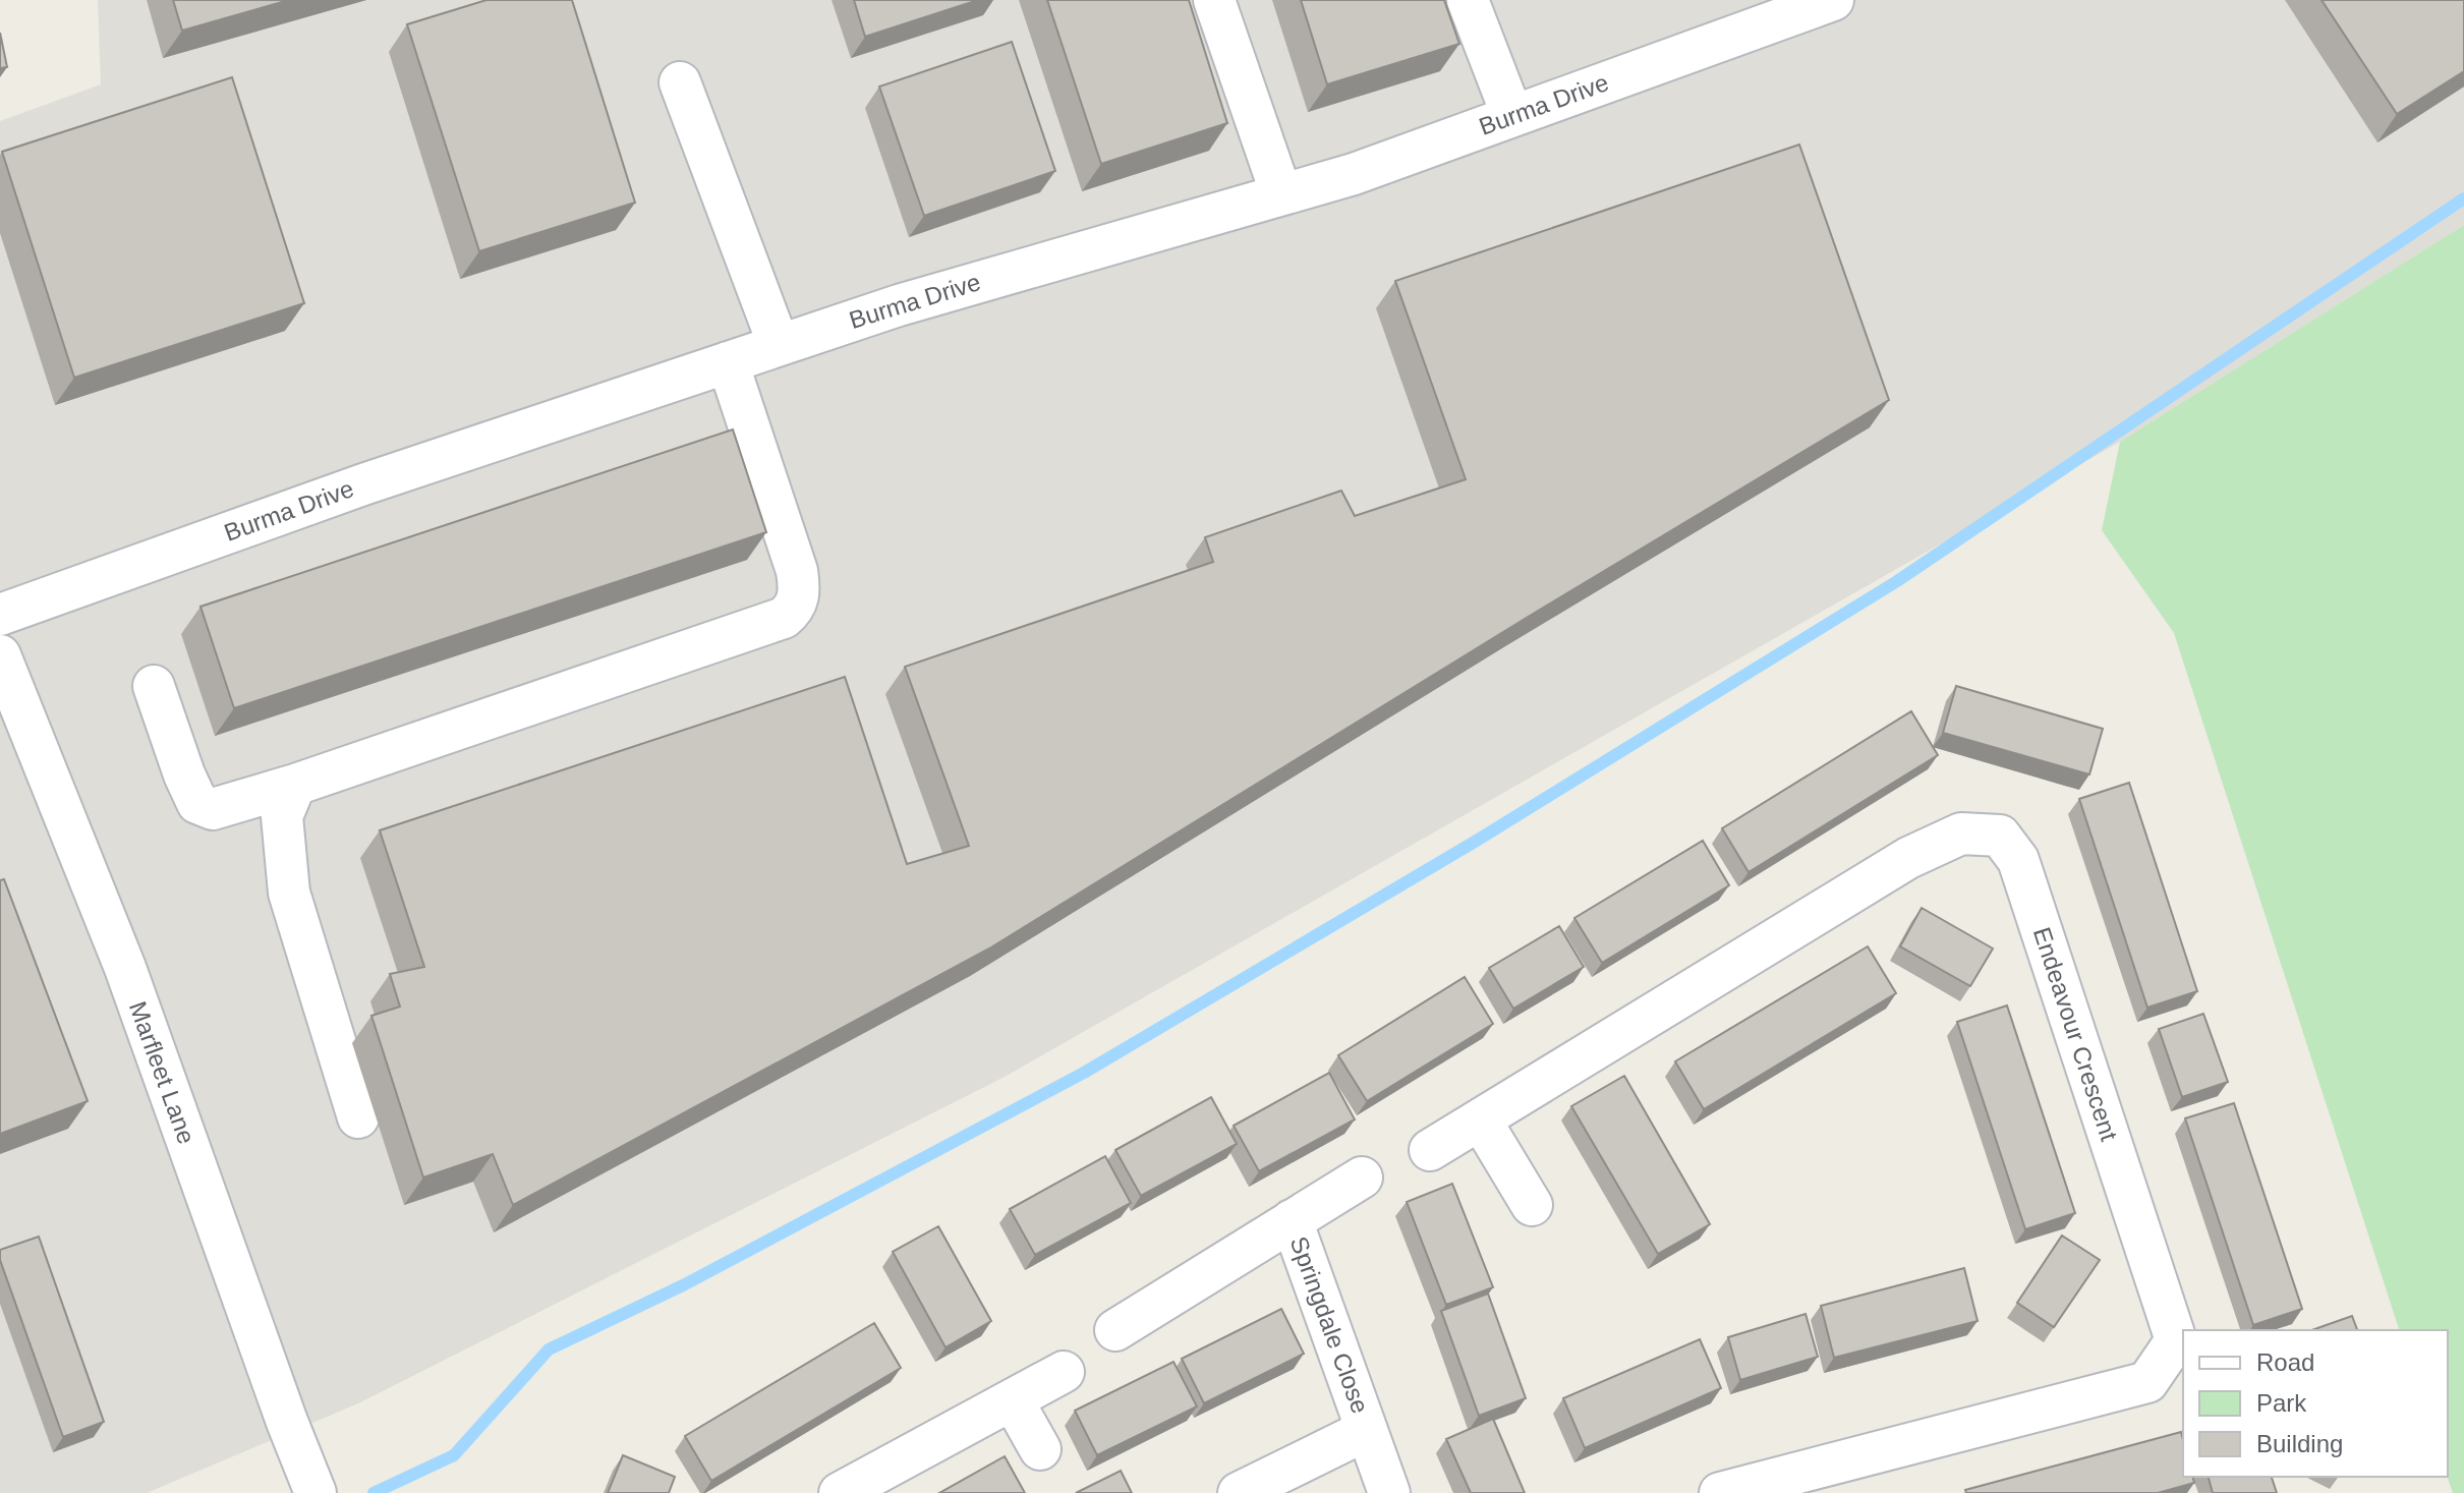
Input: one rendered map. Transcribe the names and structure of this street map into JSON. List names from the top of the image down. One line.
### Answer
{"streets":{"street":["Burma Drive","Endeavour Crescent","Marfleet Lane","Springdale Close"]},"legend":["Road","Park","Building"]}
